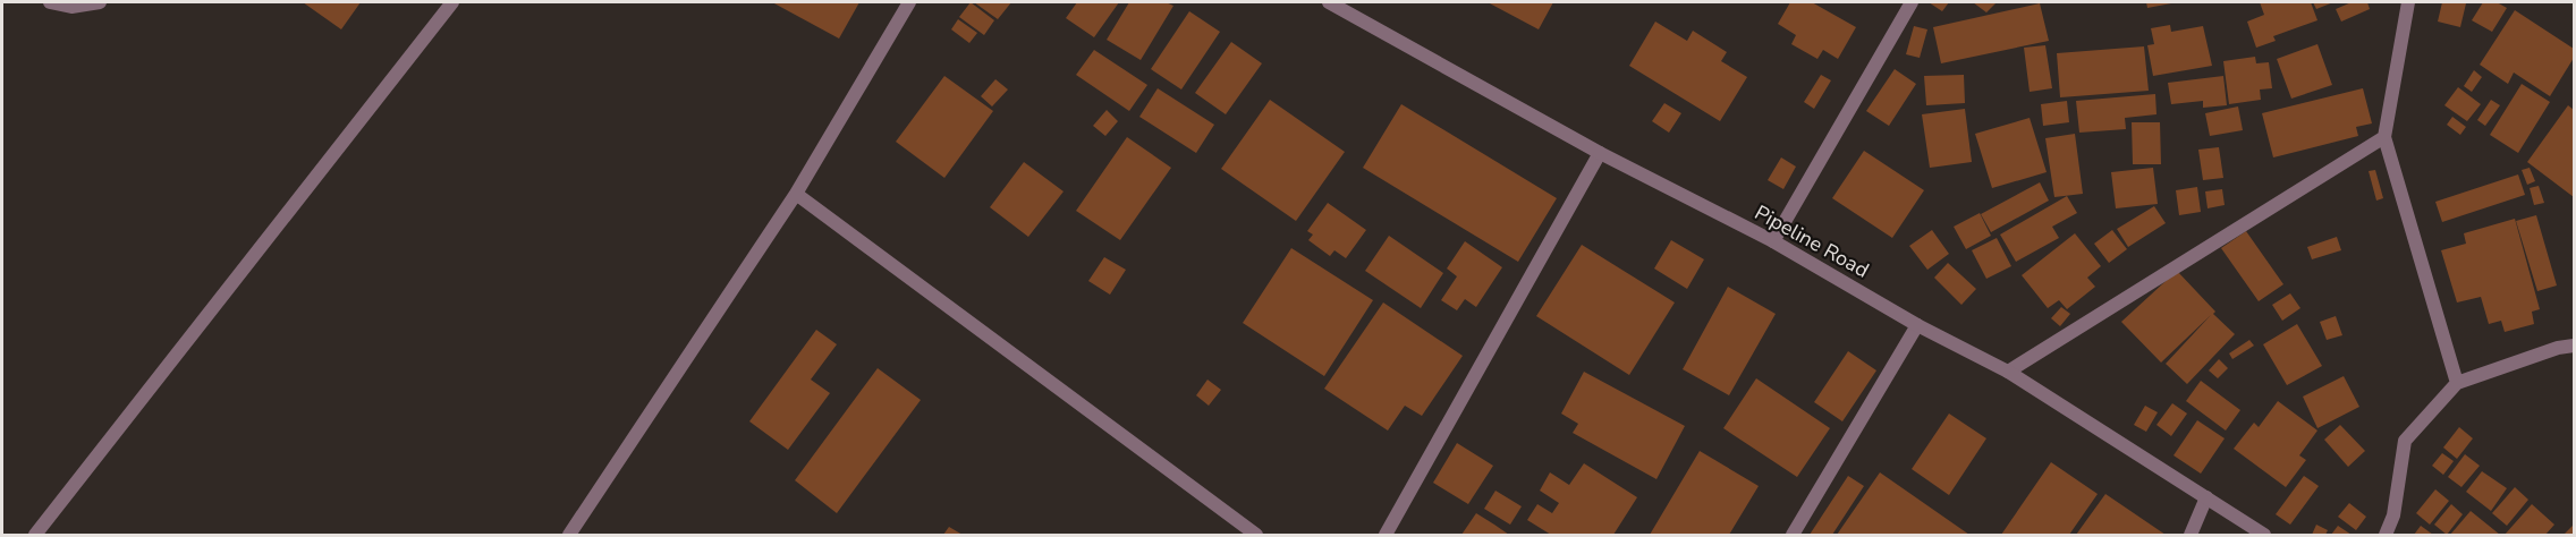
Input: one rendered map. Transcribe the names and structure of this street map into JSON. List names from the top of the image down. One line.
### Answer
{"streets":{"street":["Pipeline Road"]}}
